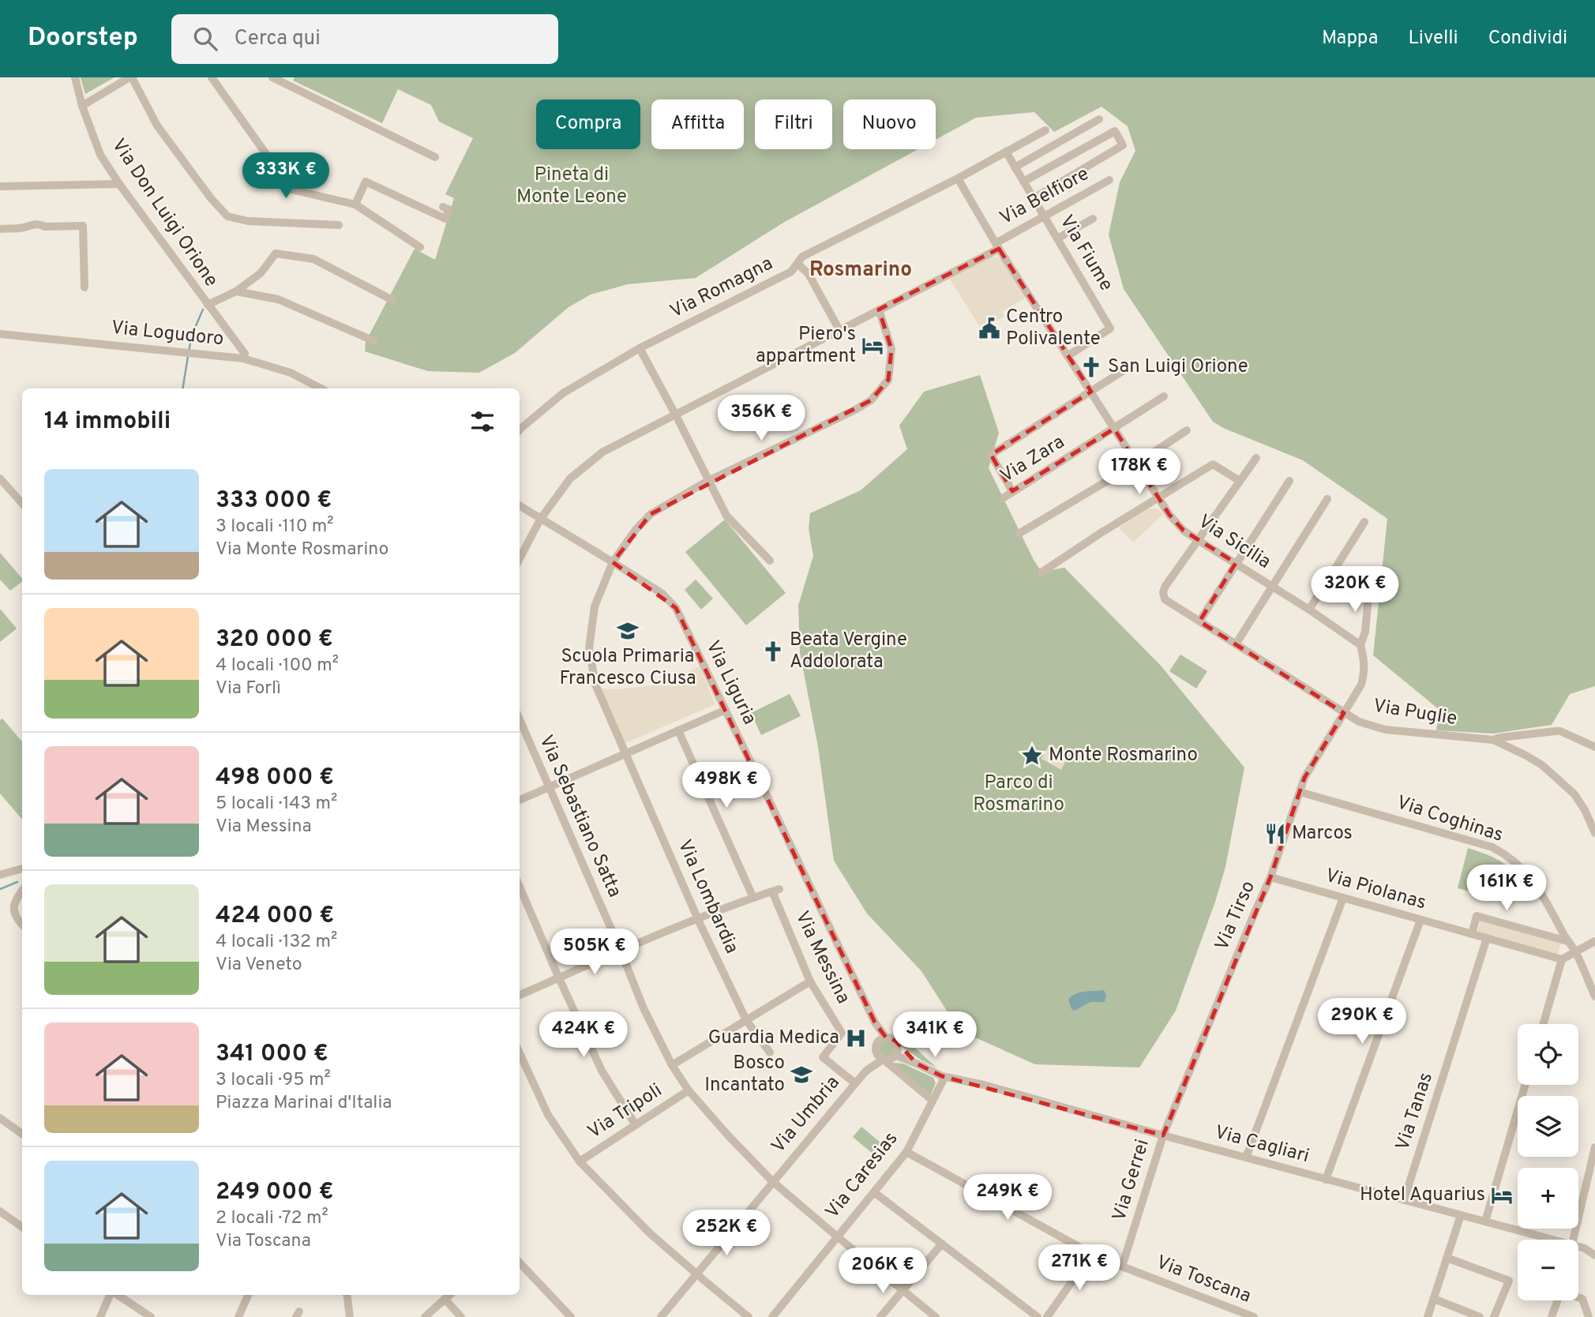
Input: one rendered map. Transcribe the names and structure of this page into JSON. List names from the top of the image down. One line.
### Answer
{"streets":{"street":["Via Belfiore","Via Don Luigi Orione","Via Fiume","Via Romagna","Via Logudoro","Via Zara","Via Sicilia","Via Liguria","Via Puglie","Via Sebastiano Satta","Via Coghinas","Via Piolanas","Via Lombardia","Via Tirso","Via Messina","Via Tripoli","Via Tanas","Via Umbria","Via Cagliari","Via Caresias","Via Gerrei","Via Toscana"]},"crossings":[["Via Belfiore","Via Fiume"],["Via Belfiore","Via Sicilia"],["Via Don Luigi Orione","Via Logudoro"],["Via Fiume","Via Romagna"],["Via Fiume","Via Sicilia"],["Via Romagna","Via Sicilia"],["Via Zara","Via Sicilia"],["Via Sicilia","Via Puglie"],["Via Liguria","Via Lombardia"],["Via Liguria","Via Umbria"],["Via Puglie","Via Tirso"],["Via Sebastiano Satta","Via Tripoli"],["Via Sebastiano Satta","Via Umbria"],["Via Sebastiano Satta","Via Caresias"],["Via Coghinas","Via Tirso"],["Via Piolanas","Via Tirso"],["Via Piolanas","Via Tanas"],["Via Tirso","Via Cagliari"],["Via Tirso","Via Gerrei"],["Via Messina","Via Umbria"],["Via Tanas","Via Cagliari"],["Via Cagliari","Via Caresias"],["Via Cagliari","Via Gerrei"],["Via Caresias","Via Toscana"],["Via Gerrei","Via Toscana"]],"districts":["Rosmarino"],"parks":["Pineta di Monte Leone","Parco di Rosmarino"],"places":{"public building":["Centro Polivalente"],"hotel":["Piero's appartment","Hotel Aquarius"],"church":["San Luigi Orione","Beata Vergine Addolorata"],"school or university":["Scuola Primaria Francesco Ciusa","Bosco Incantato"],"place":["Monte Rosmarino"],"restaurant":["Marcos"],"hospital":["Guardia Medica"]},"page":{"header":"Doorstep","search":"Cerca qui","nav":["Mappa","Livelli","Condividi"],"chip":["Compra","Affitta","Filtri","Nuovo"],"price":["333K €","356K €","178K €","320K €","498K €","161K €","505K €","290K €","424K €","341K €","249K €","252K €","271K €","206K €"],"heading":"14 immobili","list":[{"name":"333 000 €","note":"3 locali · 110 m² · Via Monte Rosmarino"},{"name":"320 000 €","note":"4 locali · 100 m² · Via Forlì"},{"name":"498 000 €","note":"5 locali · 143 m² · Via Messina"},{"name":"424 000 €","note":"4 locali · 132 m² · Via Veneto"},{"name":"341 000 €","note":"3 locali · 95 m² · Piazza Marinai d'Italia"},{"name":"249 000 €","note":"2 locali · 72 m² · Via Toscana"}],"map_buttons":["+","−"]}}
